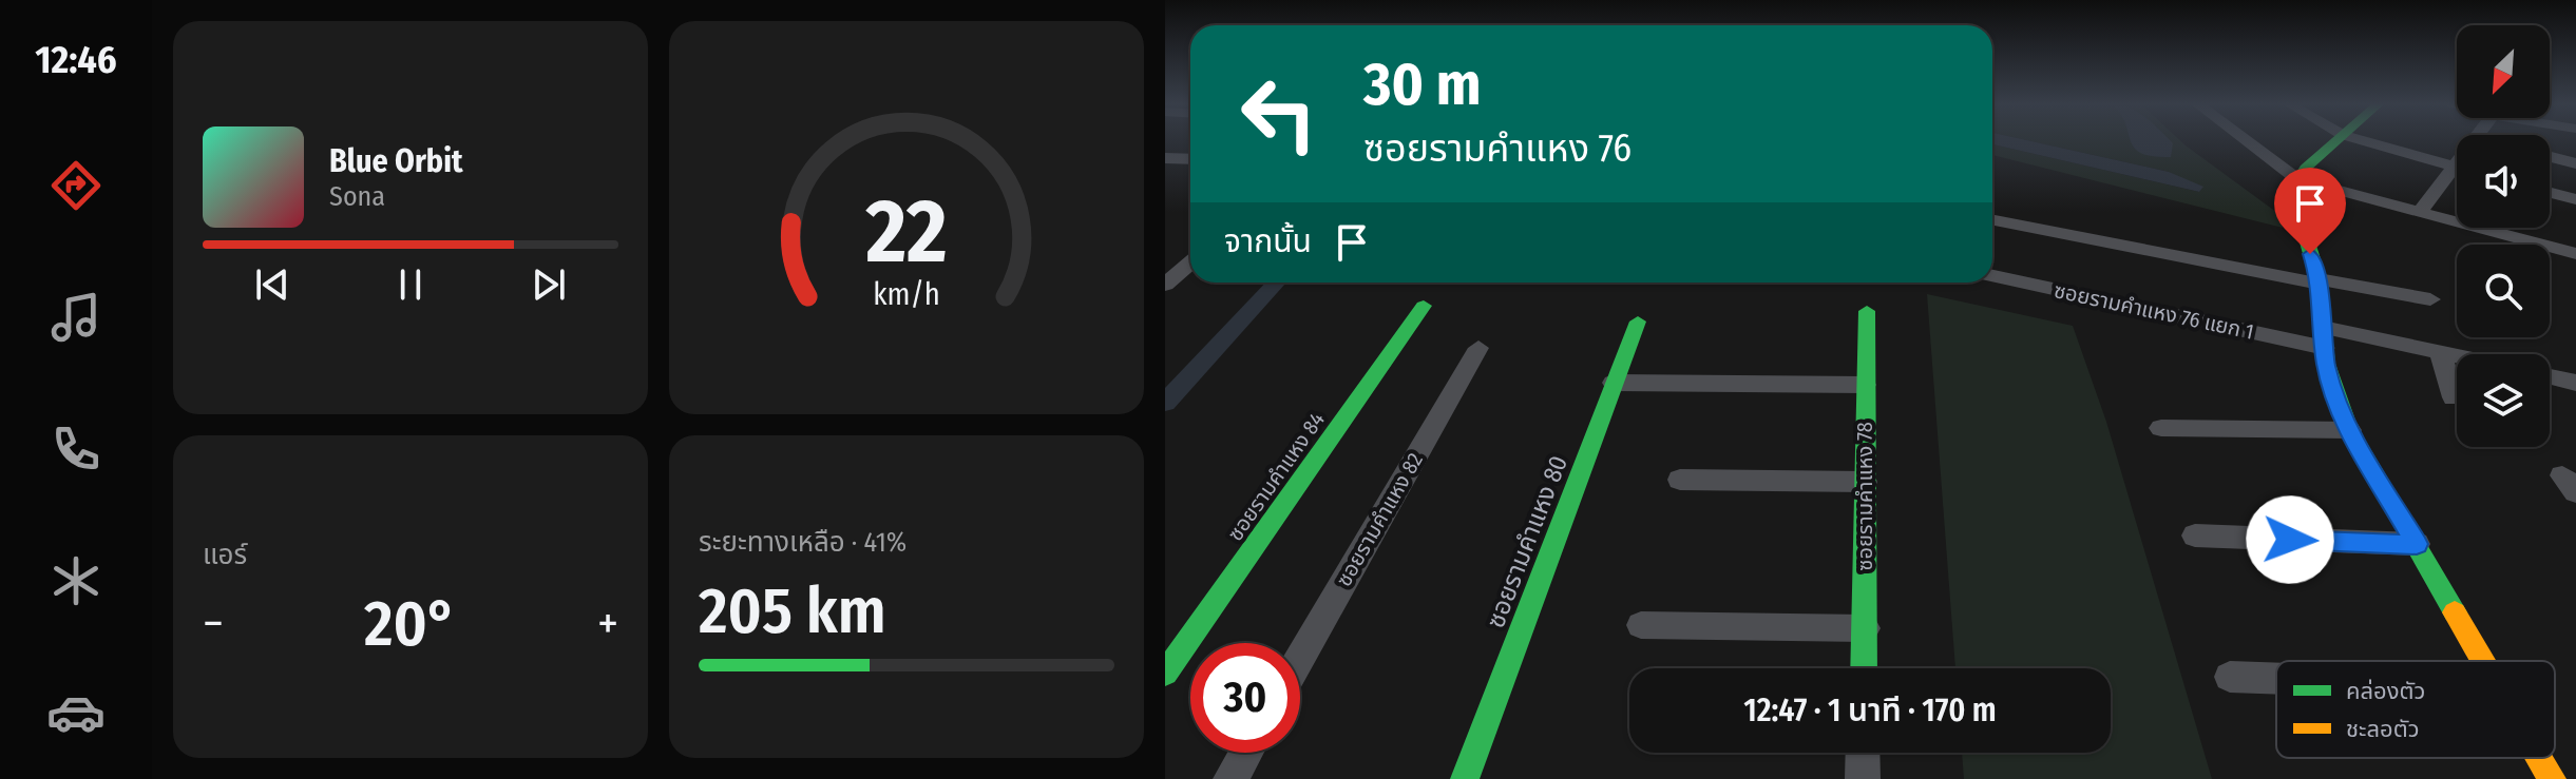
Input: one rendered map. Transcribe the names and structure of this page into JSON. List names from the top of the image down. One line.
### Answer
{"streets":{"street":["ซอยรามคำแหง 76 แยก 1","ซอยรามคำแหง 84","ซอยรามคำแหง 78","ซอยรามคำแหง 82","ซอยรามคำแหง 80"]},"legend":["คล่องตัว","ชะลอตัว"],"north":"bottom left","page":{"tabs":"12:46","turn":["30 m","ซอยรามคำแหง 76"],"song":["Blue Orbit","Sona"],"then":"จากนั้น","tile":["แอร์",["ระยะทางเหลือ · 41%","205 km"]],"heat":["−","20°","+"],"limit":"30","trip":"12:47 · 1 นาที · 170 m","gauge":["22","km/h"]}}
